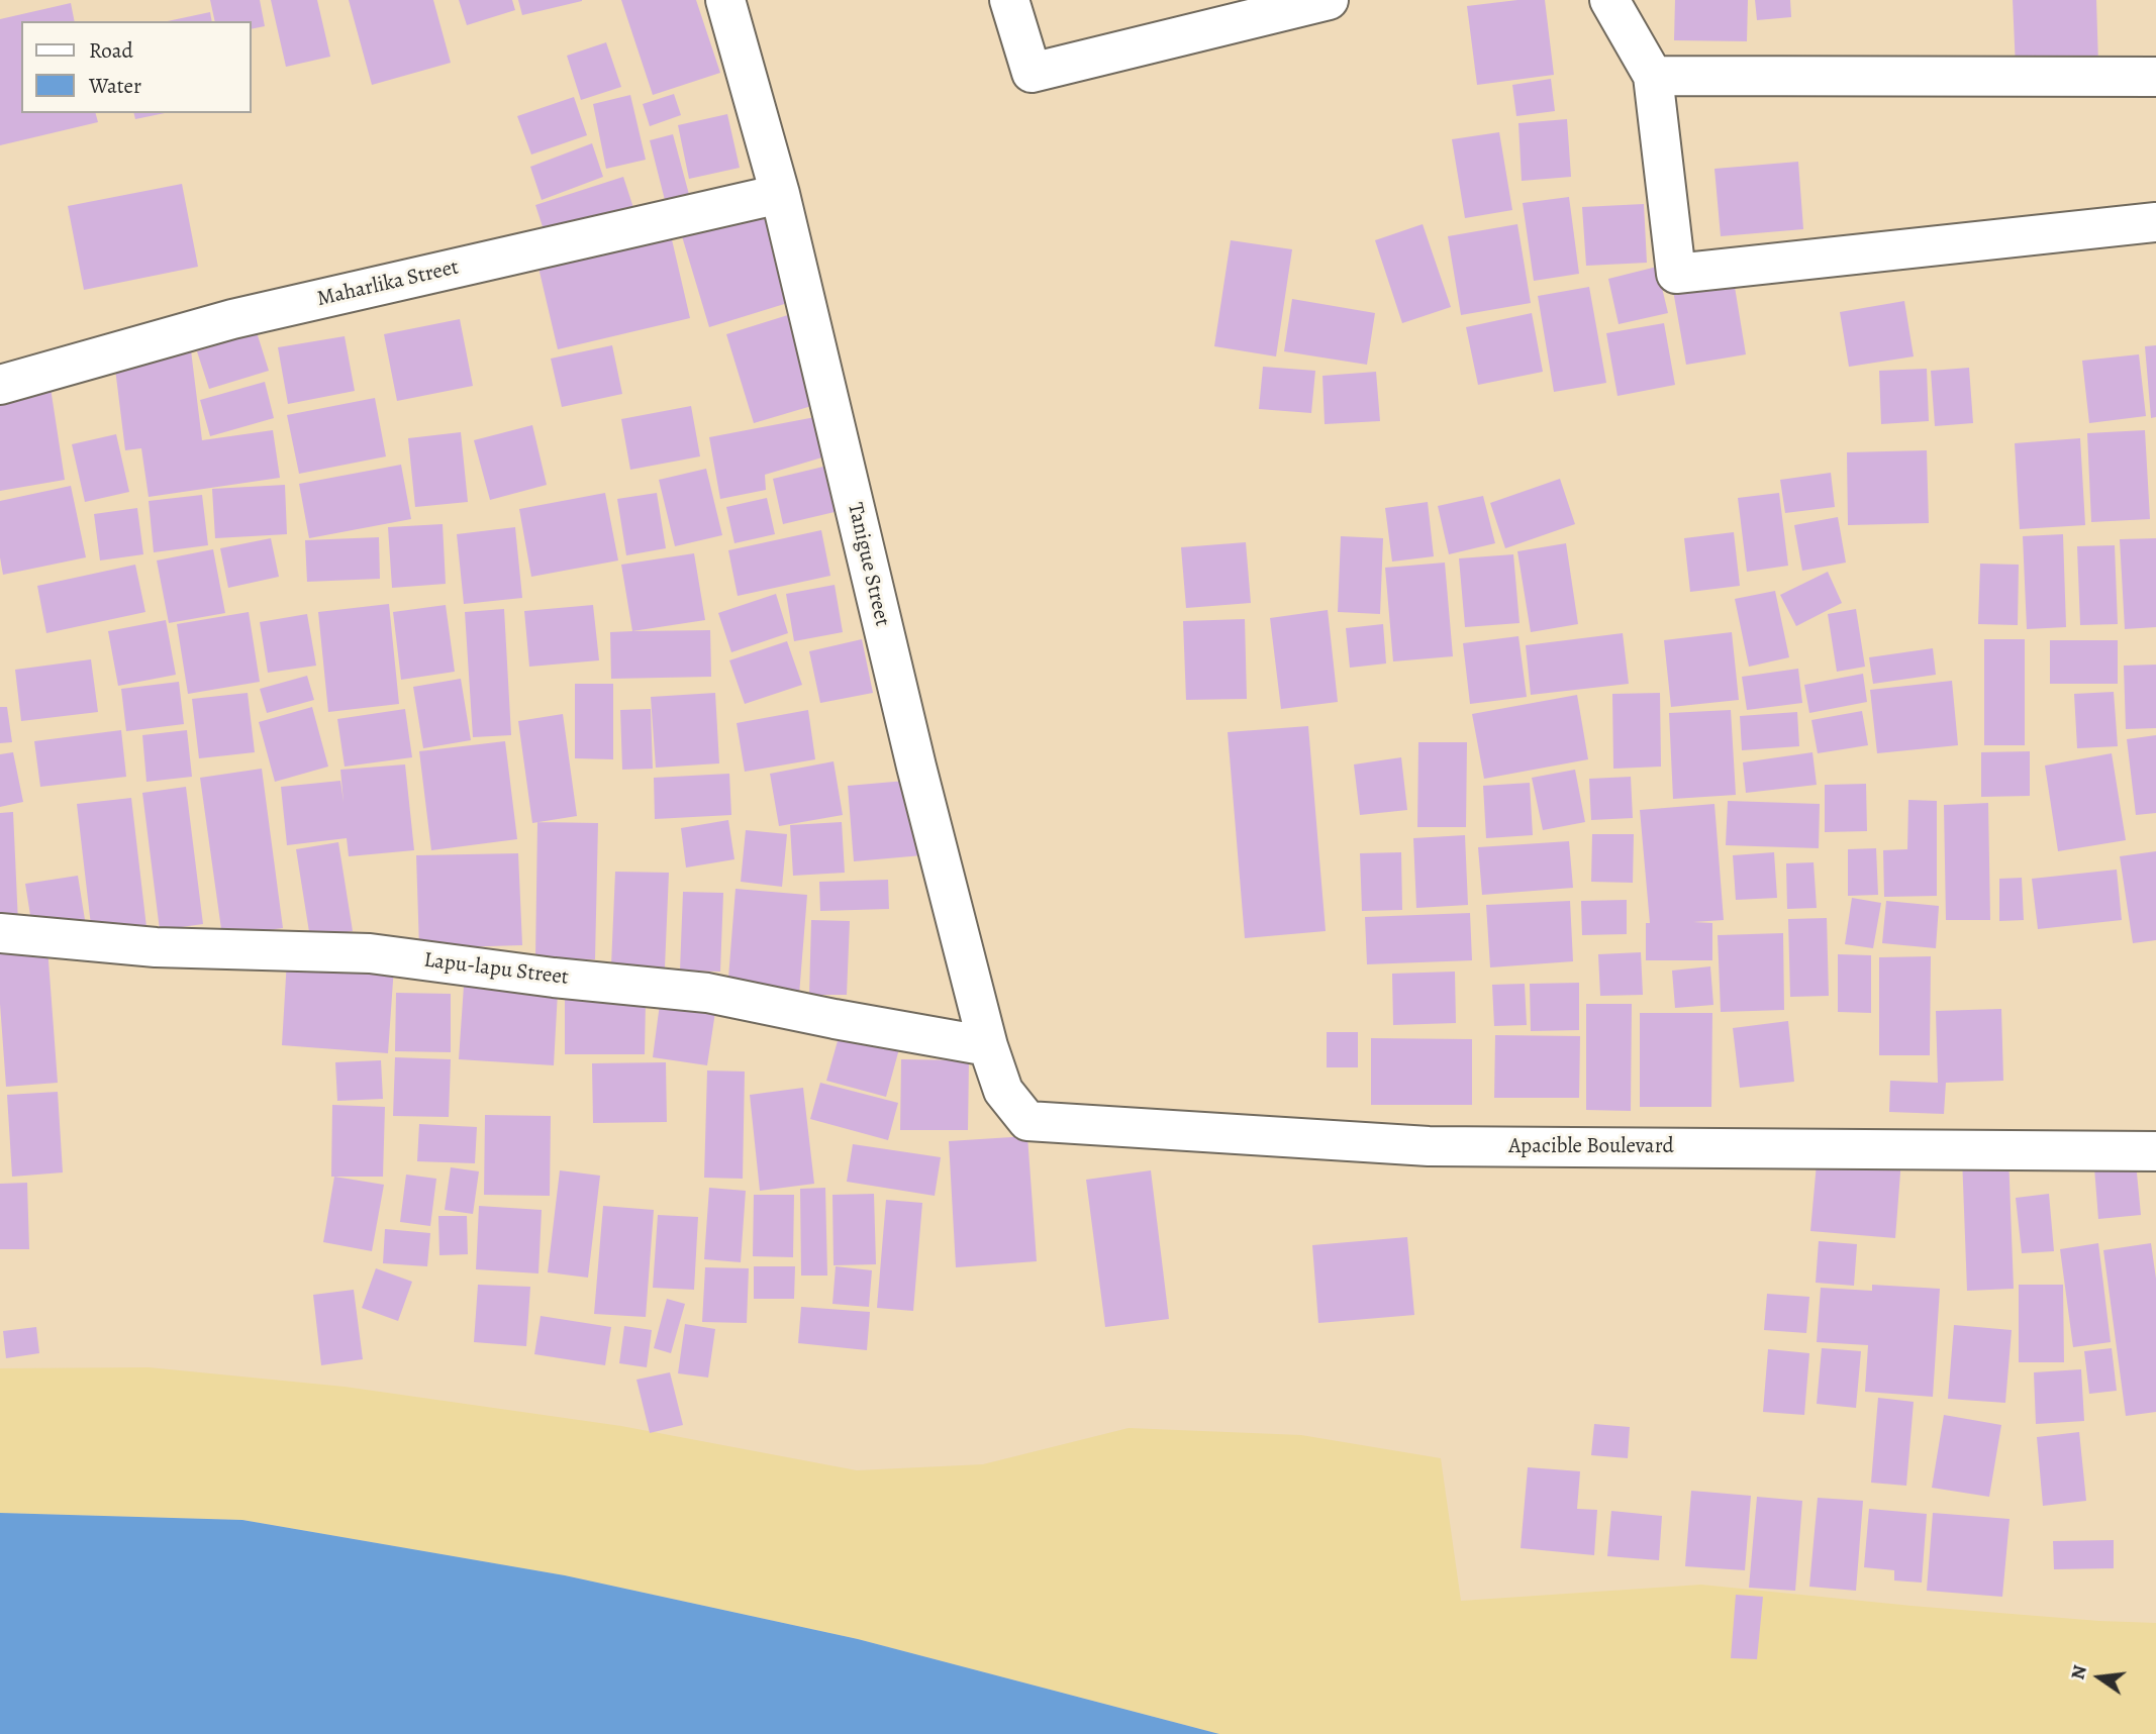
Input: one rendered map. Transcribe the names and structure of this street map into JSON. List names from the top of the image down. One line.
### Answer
{"streets":{"street":["Maharlika Street","Tanigue Street","Lapu-lapu Street","Apacible Boulevard"]},"crossings":[["Maharlika Street","Tanigue Street"],["Tanigue Street","Lapu-lapu Street"],["Tanigue Street","Apacible Boulevard"]],"legend":["Road","Water"],"north":"left"}
